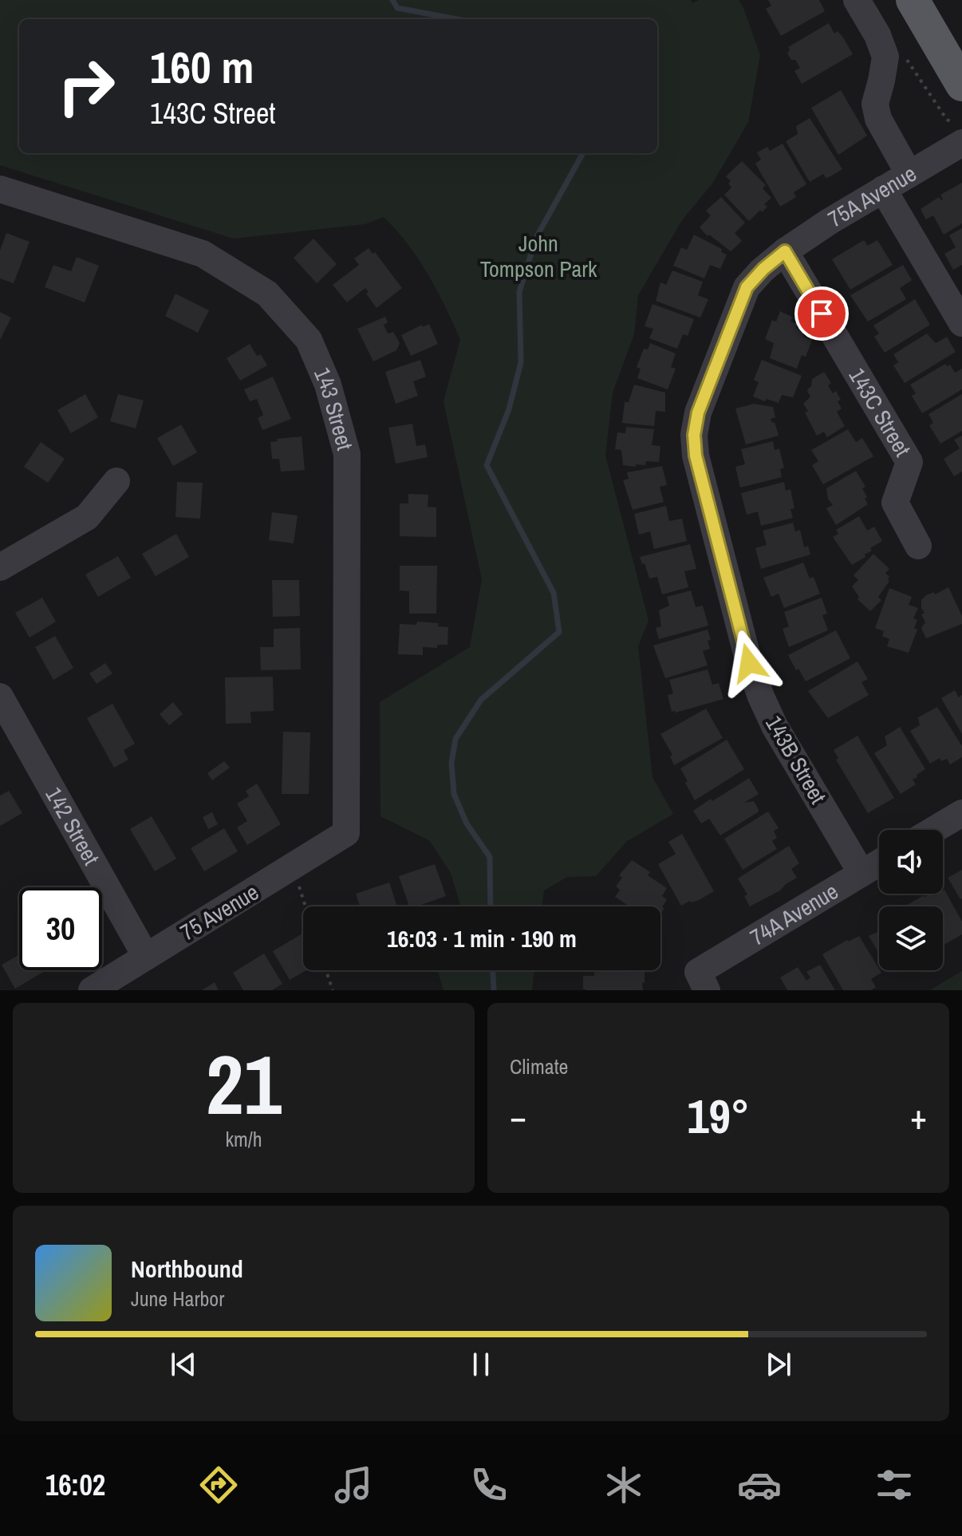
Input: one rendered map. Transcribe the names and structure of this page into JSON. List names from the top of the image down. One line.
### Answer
{"streets":{"street":["75A Avenue","143 Street","143C Street","143B Street","142 Street","75 Avenue","74A Avenue"]},"crossings":[["75A Avenue","143C Street"],["75A Avenue","143B Street"],["143 Street","75 Avenue"],["143C Street","143B Street"],["143B Street","74A Avenue"],["142 Street","75 Avenue"]],"parks":["John Tompson Park"],"page":{"turn":["160 m","143C Street"],"limit":"30","trip":"16:03 · 1 min · 190 m","tile":[["21","km/h"],"Climate"],"heat":["−","19°","+"],"song":["Northbound","June Harbor"],"tabs":"16:02"}}
